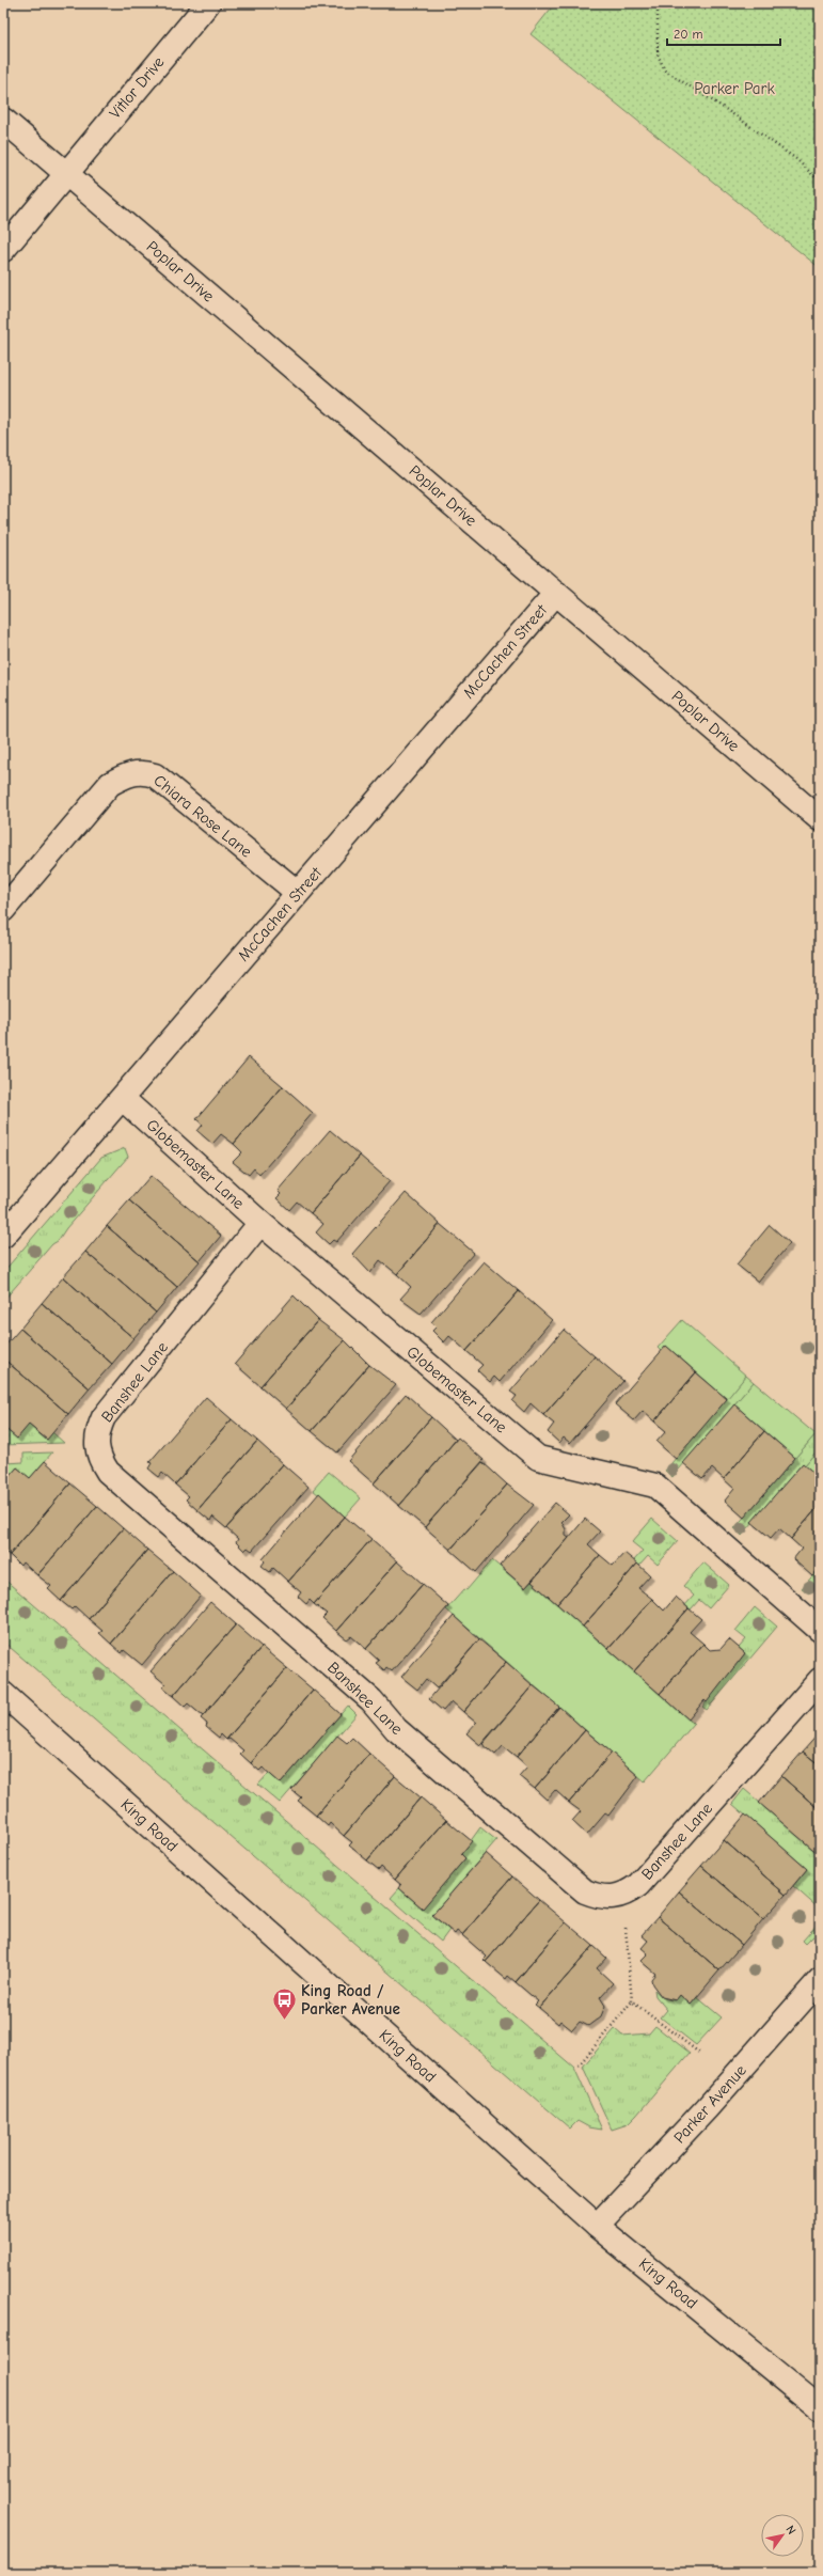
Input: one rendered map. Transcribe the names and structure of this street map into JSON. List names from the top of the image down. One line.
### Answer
{"streets":{"street":["Vitlor Drive","Poplar Drive","McCachen Street","Chiara Rose Lane","Globemaster Lane","Banshee Lane","King Road","Parker Avenue"]},"crossings":[["Vitlor Drive","Poplar Drive"],["Poplar Drive","McCachen Street"],["McCachen Street","Chiara Rose Lane"],["McCachen Street","Globemaster Lane"],["Globemaster Lane","Banshee Lane"],["King Road","Parker Avenue"]],"parks":["Parker Park"],"places":{"bus stop":["King Road / Parker Avenue"]},"scale_bar":"20 m","north":"top right"}
